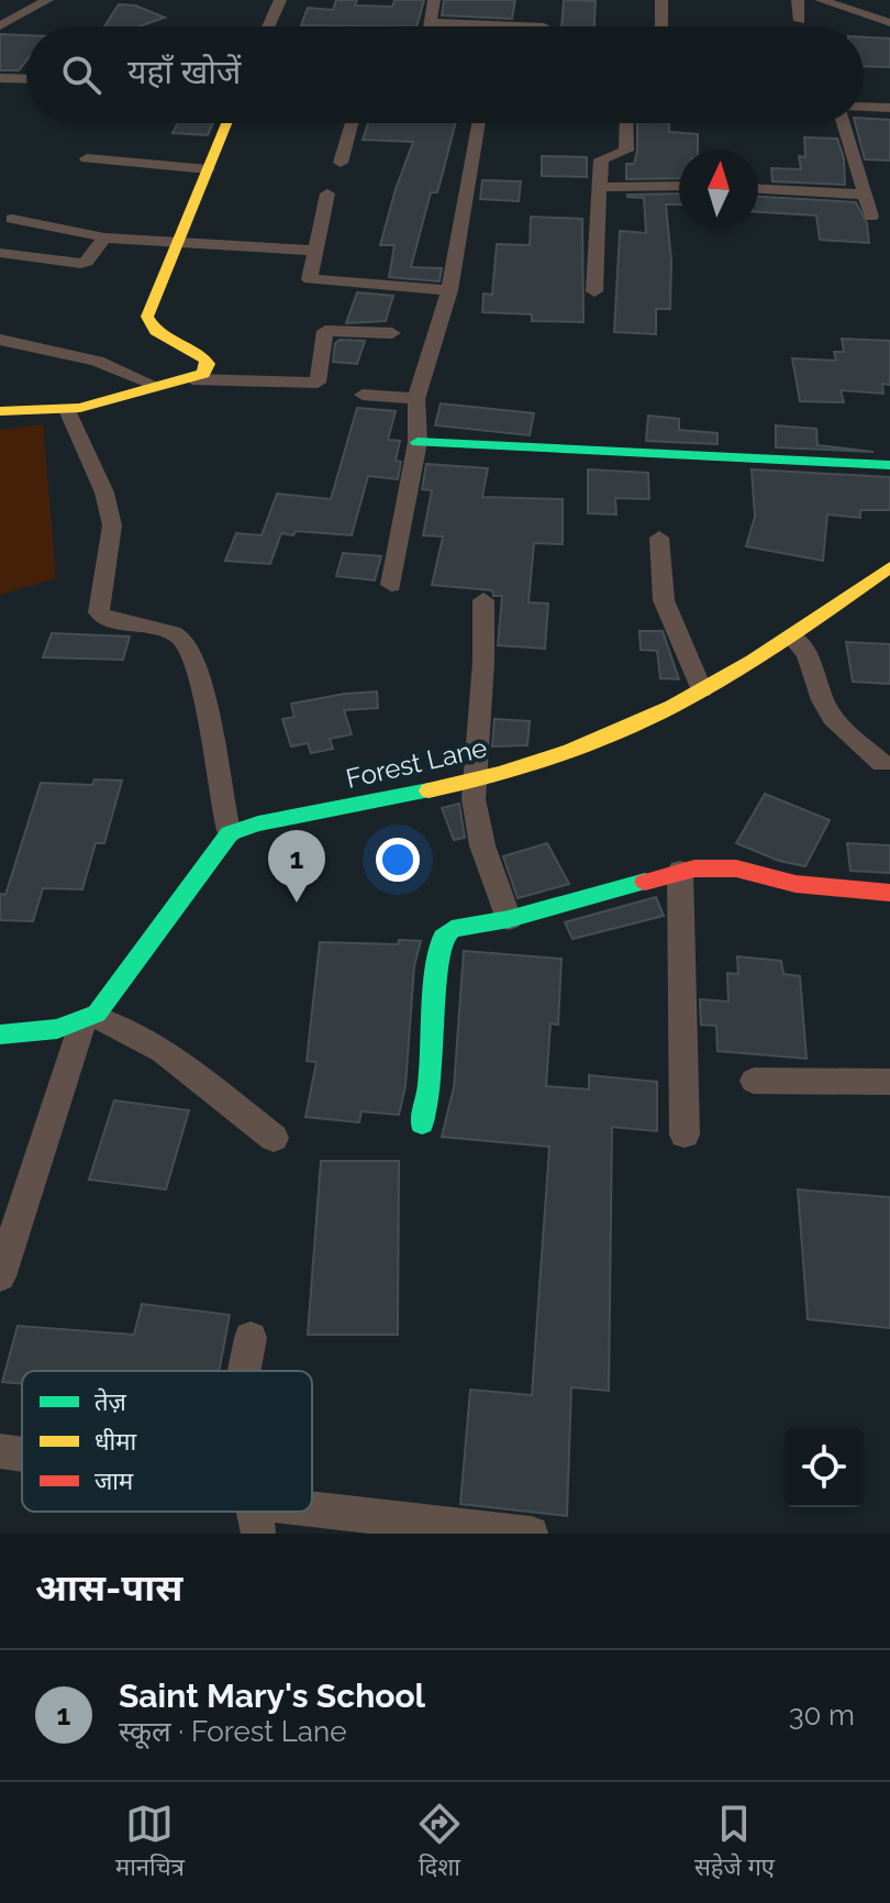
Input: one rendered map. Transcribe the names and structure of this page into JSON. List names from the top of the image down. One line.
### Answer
{"streets":{"street":["Forest Lane"]},"legend":["तेज़","धीमा","जाम"],"north":"top","page":{"search":"यहाँ खोजें","pins":"1","heading":"आस-पास","list":[{"mark":"1","name":"Saint Mary's School","note":"स्कूल · Forest Lane","value":"30 m"}],"nav":["मानचित्र","दिशा","सहेजे गए"]}}
